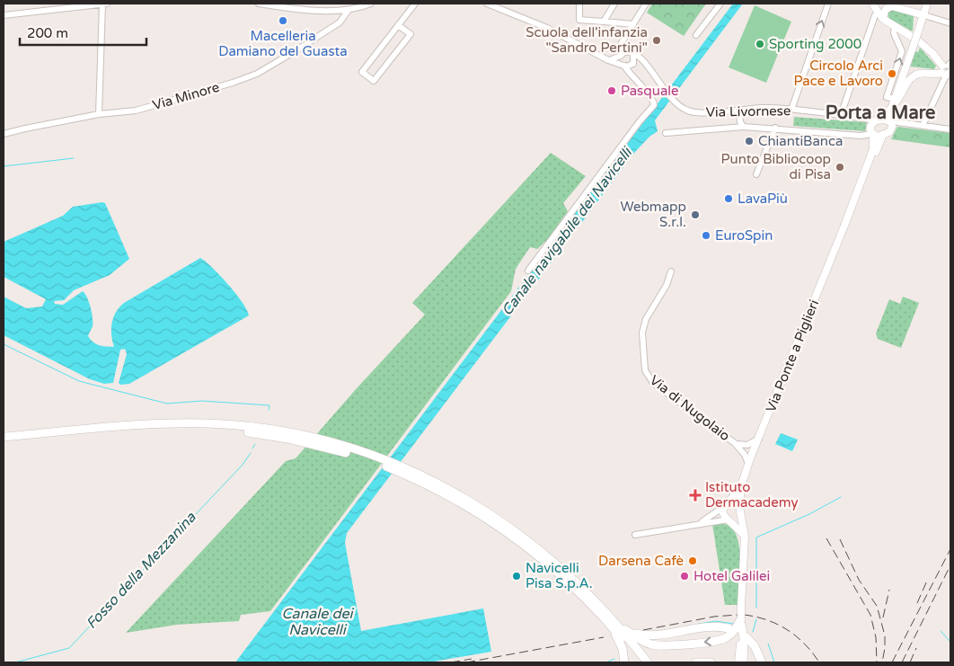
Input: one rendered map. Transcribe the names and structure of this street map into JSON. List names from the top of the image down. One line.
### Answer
{"streets":{"main road":["Via Ponte a Piglieri"],"street":["Via Minore","Via Livornese","Via di Nugolaio"]},"crossings":[["Via Livornese","Via Ponte a Piglieri"],["Via Ponte a Piglieri","Via di Nugolaio"]],"districts":["Porta a Mare"],"water":["Canale navigabile dei Navicelli","Fosso della Mezzanina","Canale dei Navicelli"],"places":{"other":["Macelleria Damiano del Guasta","Scuola dell'infanzia \"Sandro Pertini\"","Sporting 2000","Circolo Arci Pace e Lavoro","Pasquale","ChiantiBanca","Punto Bibliocoop di Pisa","LavaPiù","Webmapp S.r.l.","EuroSpin","Darsena Cafè","Navicelli Pisa S.p.A.","Hotel Galilei"],"health":["Istituto Dermacademy"]},"scale_bar":"200 m"}
